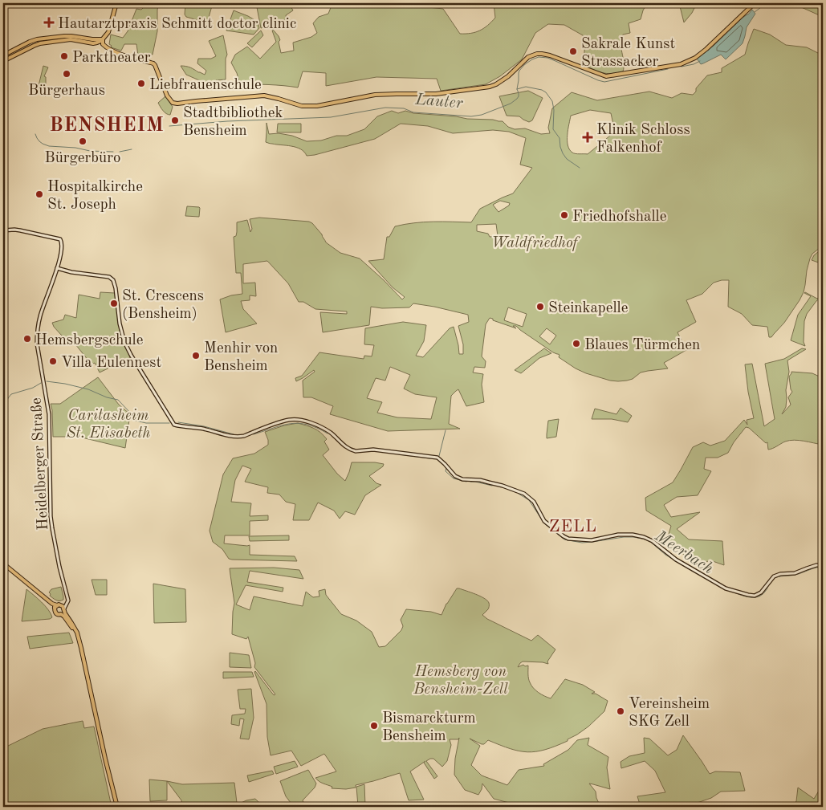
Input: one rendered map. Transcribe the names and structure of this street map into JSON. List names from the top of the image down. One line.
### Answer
{"streets":{"street":["Heidelberger Straße"]},"districts":["BENSHEIM","ZELL"],"water":["Lauter","Meerbach"],"parks":["Waldfriedhof","Caritasheim St. Elisabeth","Hemsberg von Bensheim-Zell"],"places":{"health":["Hautarztpraxis Schmitt doctor clinic","Klinik Schloss Falkenhof"],"other":["Sakrale Kunst Strassacker","Parktheater","Bürgerhaus","Liebfrauenschule","Stadtbibliothek Bensheim","Bürgerbüro","Hospitalkirche St. Joseph","Friedhofshalle","St. Crescens (Bensheim)","Steinkapelle","Hemsbergschule","Blaues Türmchen","Menhir von Bensheim","Villa Eulennest","Vereinsheim SKG Zell","Bismarckturm Bensheim"]}}
